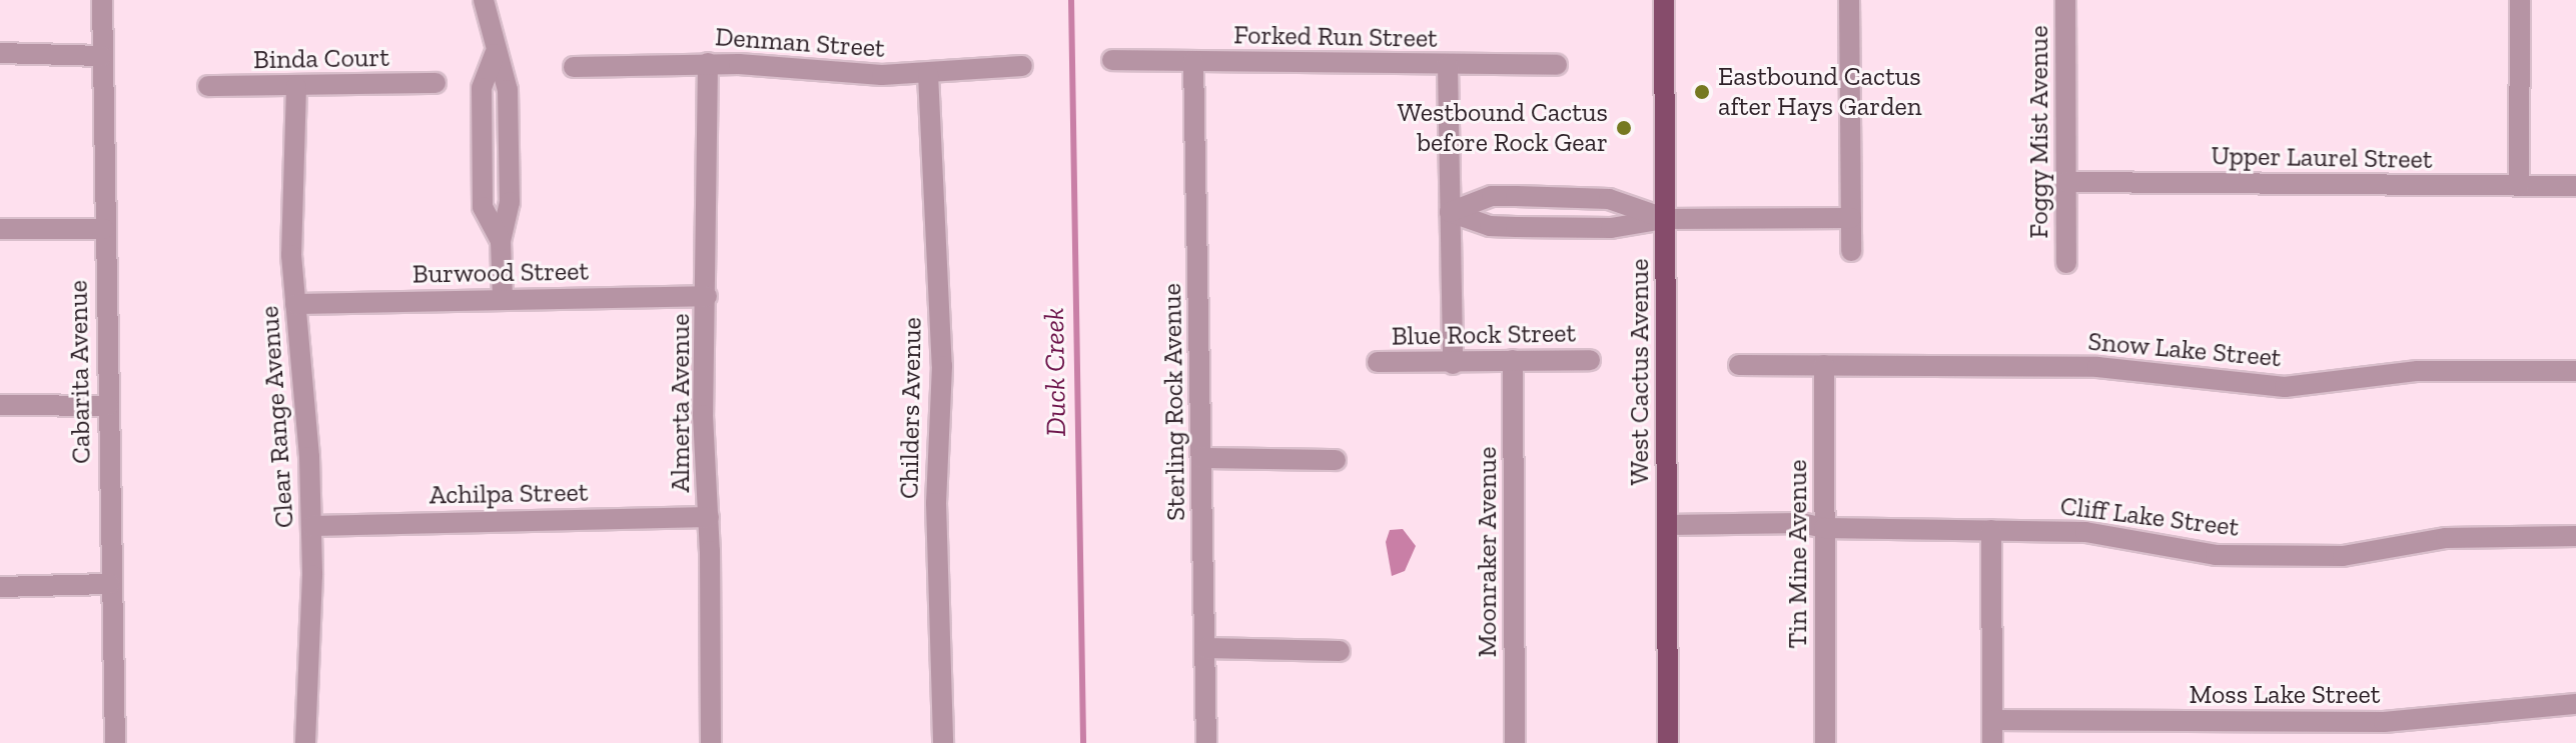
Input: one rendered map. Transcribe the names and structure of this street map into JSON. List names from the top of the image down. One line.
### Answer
{"streets":{"main road":["West Cactus Avenue"],"street":["Forked Run Street","Denman Street","Binda Court","Foggy Mist Avenue","Upper Laurel Street","Burwood Street","Blue Rock Street","Snow Lake Street","Cabarita Avenue","Sterling Rock Avenue","Almerta Avenue","Childers Avenue","Clear Range Avenue","Achilpa Street","Cliff Lake Street","Moonraker Avenue","Tin Mine Avenue","Moss Lake Street"]},"crossings":[["Forked Run Street","Sterling Rock Avenue"],["Denman Street","Almerta Avenue"],["Denman Street","Childers Avenue"],["Binda Court","Clear Range Avenue"],["Foggy Mist Avenue","Upper Laurel Street"],["Burwood Street","Almerta Avenue"],["Burwood Street","Clear Range Avenue"],["Blue Rock Street","Moonraker Avenue"],["Snow Lake Street","Tin Mine Avenue"],["West Cactus Avenue","Cliff Lake Street"],["Almerta Avenue","Achilpa Street"],["Clear Range Avenue","Achilpa Street"],["Cliff Lake Street","Tin Mine Avenue"]],"water":["Duck Creek"],"places":["Eastbound Cactus after Hays Garden","Westbound Cactus before Rock Gear"]}
